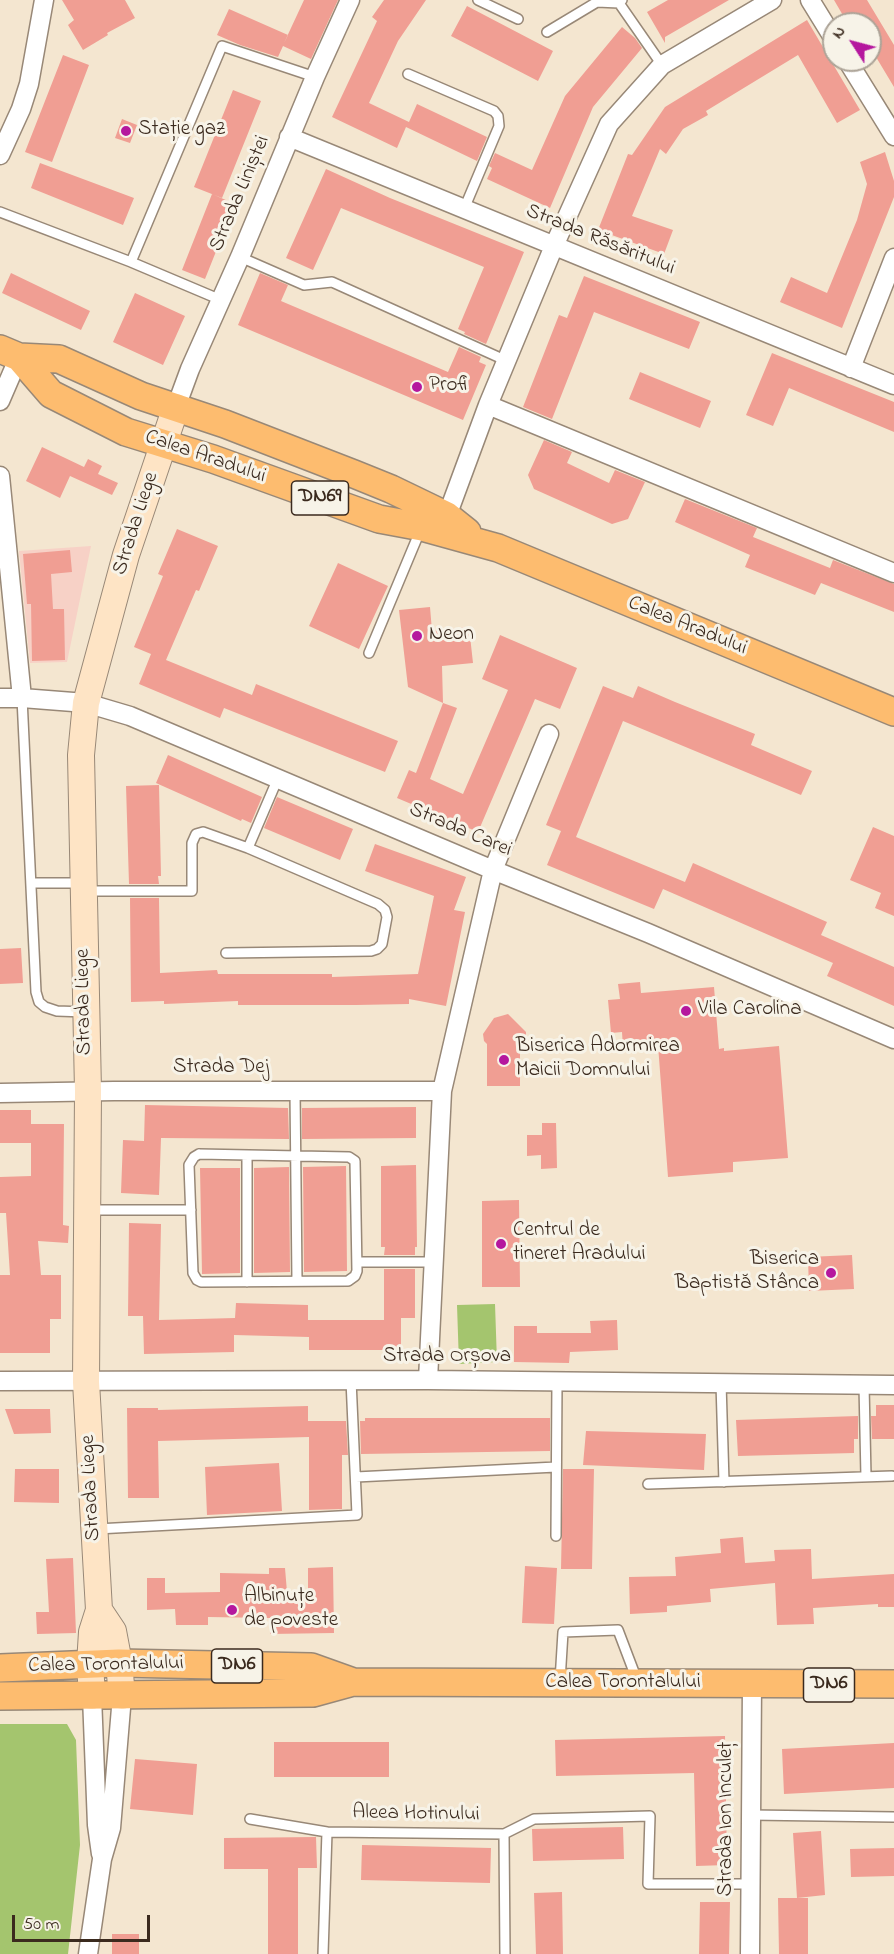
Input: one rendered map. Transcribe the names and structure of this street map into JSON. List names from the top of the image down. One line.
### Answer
{"streets":{"main road":["Calea Aradului","DN69","Calea Torontalului","DN6"],"street":["Strada Liniștei","Strada Răsăritului","Strada Liege","Strada Carei","Strada Dej","Strada Orșova","Strada Ion Inculeț"],"lane":["Aleea Hotinului"]},"crossings":[["Strada Liniștei","Strada Răsăritului"],["Strada Liniștei","Calea Aradului"],["Strada Liniștei","Strada Liege"],["Calea Aradului","Strada Liege"],["Strada Liege","Strada Carei"],["Strada Liege","Strada Dej"],["Strada Liege","Strada Orșova"],["Strada Liege","Calea Torontalului"],["Calea Torontalului","Strada Ion Inculeț"],["Aleea Hotinului","Strada Ion Inculeț"]],"places":["Stație gaz","Profi","Neon","Vila Carolina","Biserica Adormirea Maicii Domnului","Centrul de tineret Aradului","Biserica Baptistă Stânca","Albinuțe de poveste"],"scale_bar":"50 m","north":"top left"}
